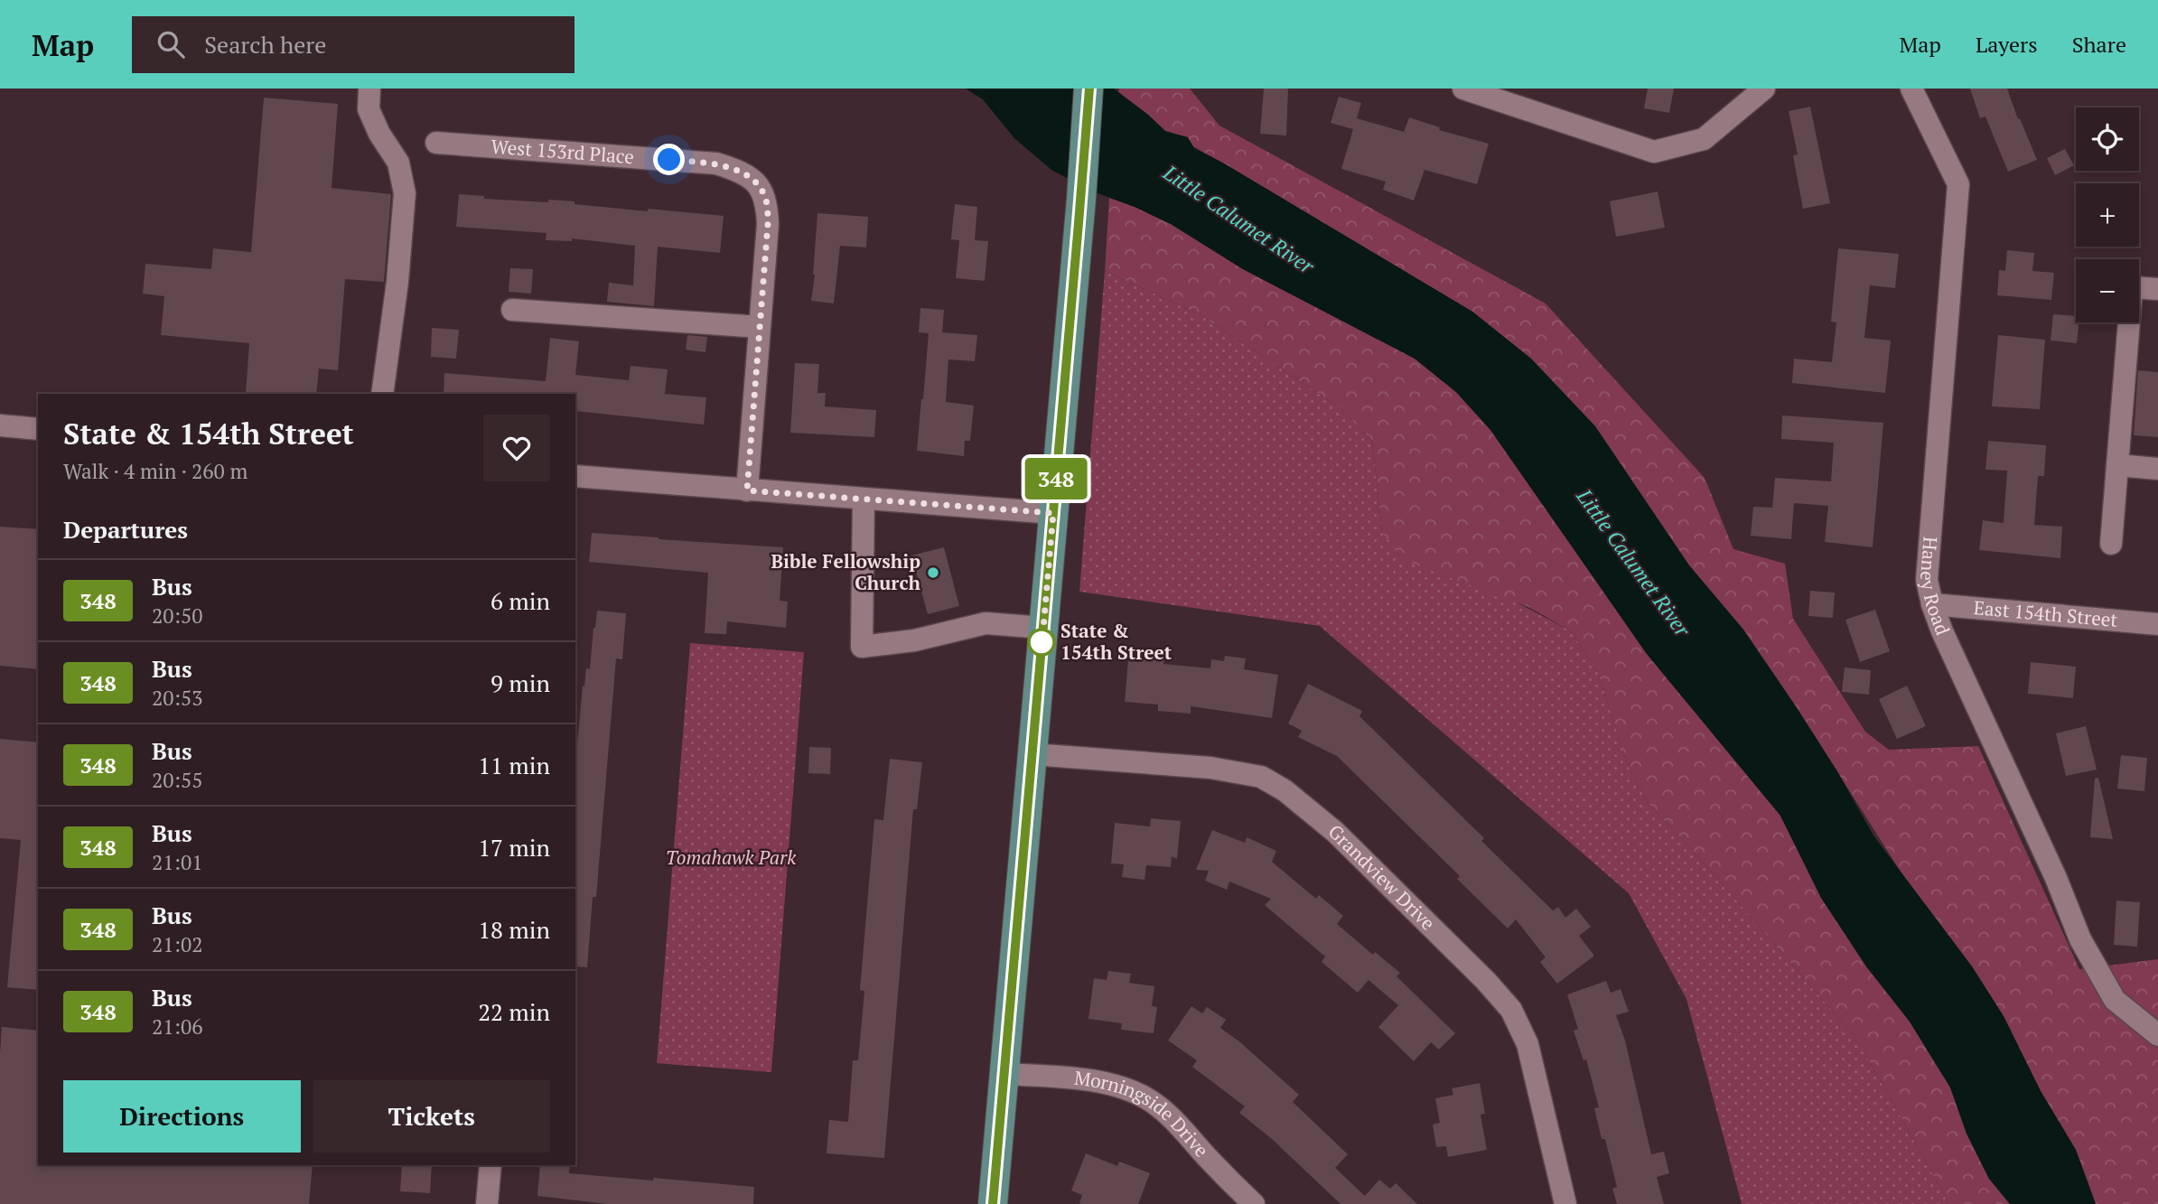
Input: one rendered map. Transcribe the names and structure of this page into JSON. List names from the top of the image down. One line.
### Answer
{"streets":{"street":["West 153rd Place","Haney Road","East 154th Street","Grandview Drive","Morningside Drive"]},"crossings":[["Haney Road","East 154th Street"]],"water":["Little Calumet River"],"parks":["Tomahawk Park"],"places":["Bible Fellowship Church","State & 154th Street"],"lines":["bus line 348"],"page":{"header":"Map","search":"Search here","nav":["Map","Layers","Share"],"on_map":"348","map_buttons":["+","−"],"heading":[["State & 154th Street","Walk · 4 min · 260 m"],"Departures"],"list":[{"mark":"348","name":"Bus","note":"20:50","value":"6 min"},{"mark":"348","name":"Bus","note":"20:53","value":"9 min"},{"mark":"348","name":"Bus","note":"20:55","value":"11 min"},{"mark":"348","name":"Bus","note":"21:01","value":"17 min"},{"mark":"348","name":"Bus","note":"21:02","value":"18 min"},{"mark":"348","name":"Bus","note":"21:06","value":"22 min"}],"buttons":["Directions","Tickets"]}}
